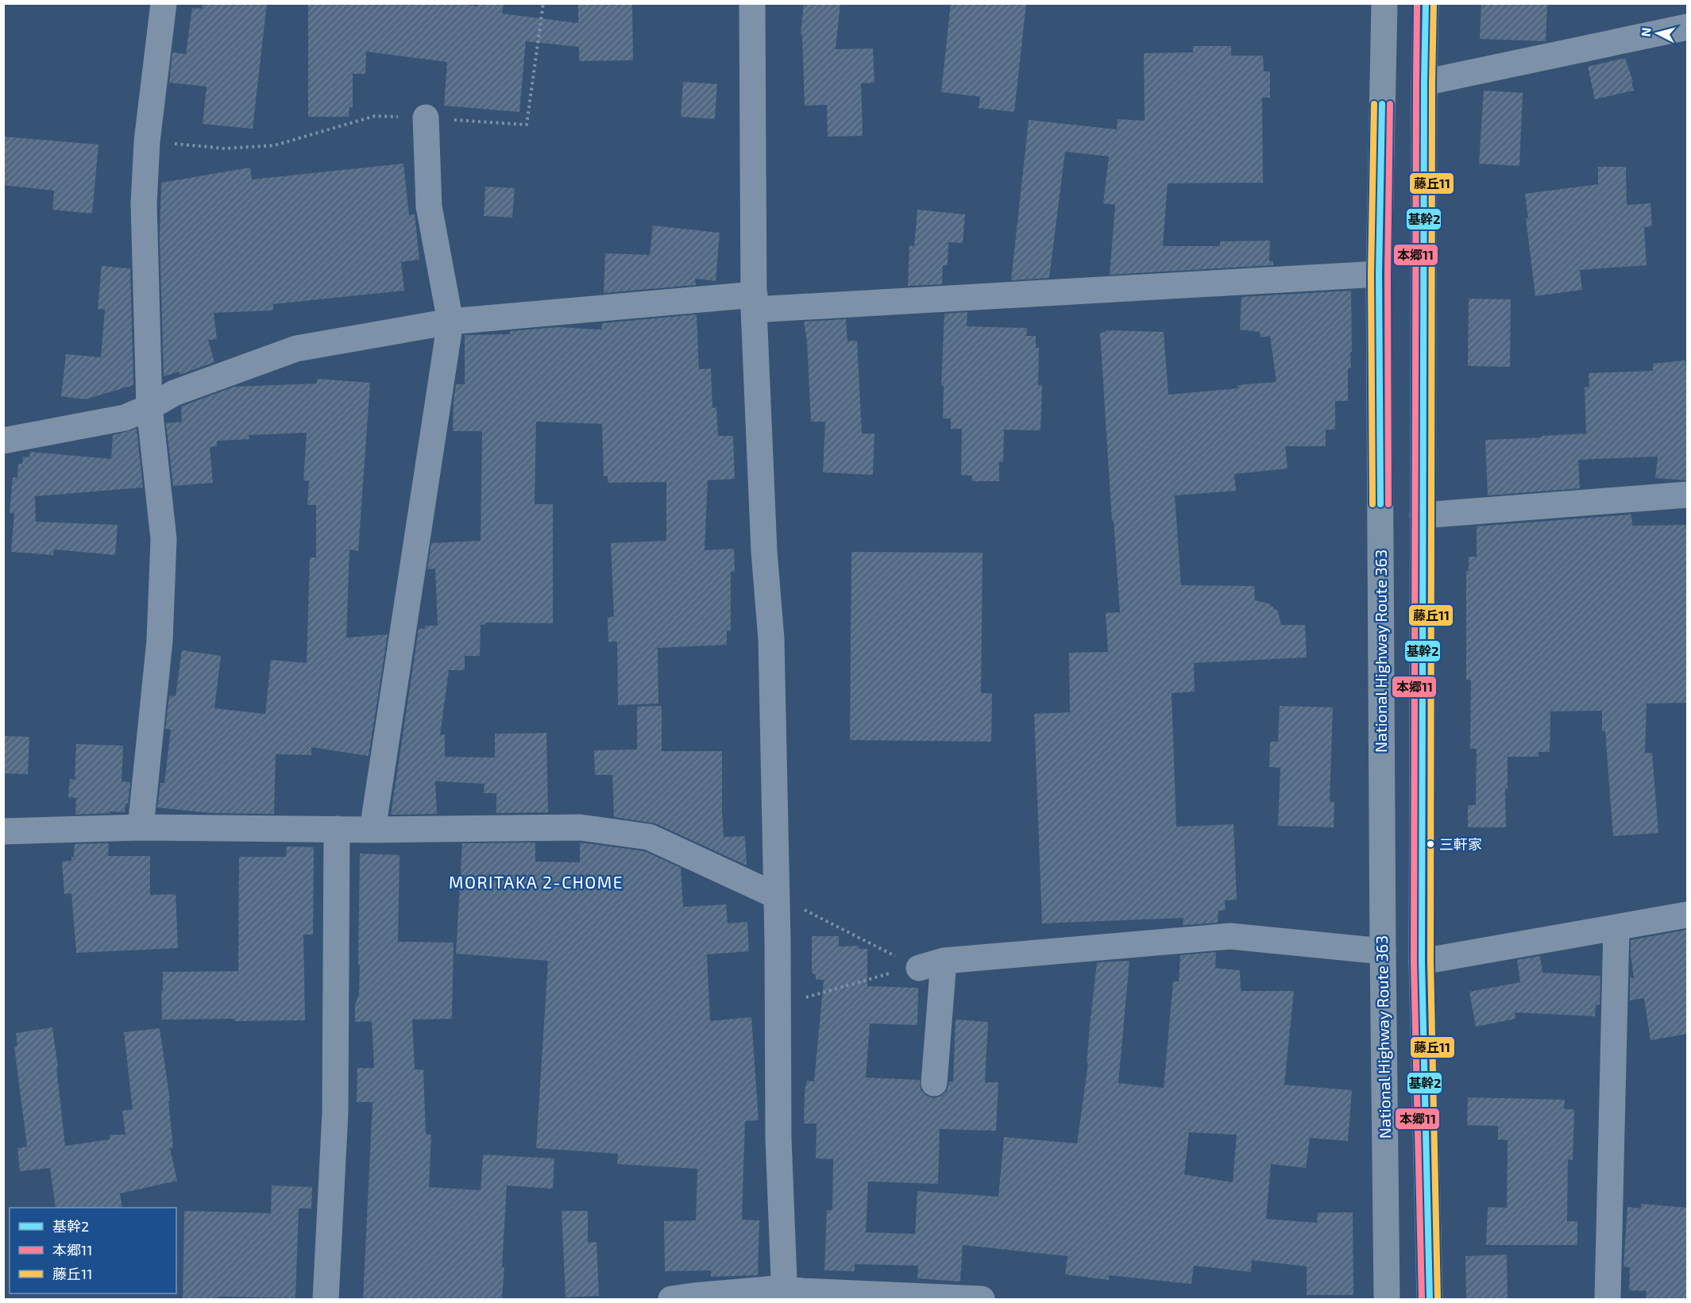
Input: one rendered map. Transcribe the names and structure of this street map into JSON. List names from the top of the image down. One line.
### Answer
{"streets":{"highway":["National Highway Route 363"]},"districts":["MORITAKA 2-CHOME"],"places":["三軒家"],"lines":["transit line 基幹2","transit line 本郷11","transit line 藤丘11"],"legend":["基幹2","本郷11","藤丘11"],"north":"left"}
